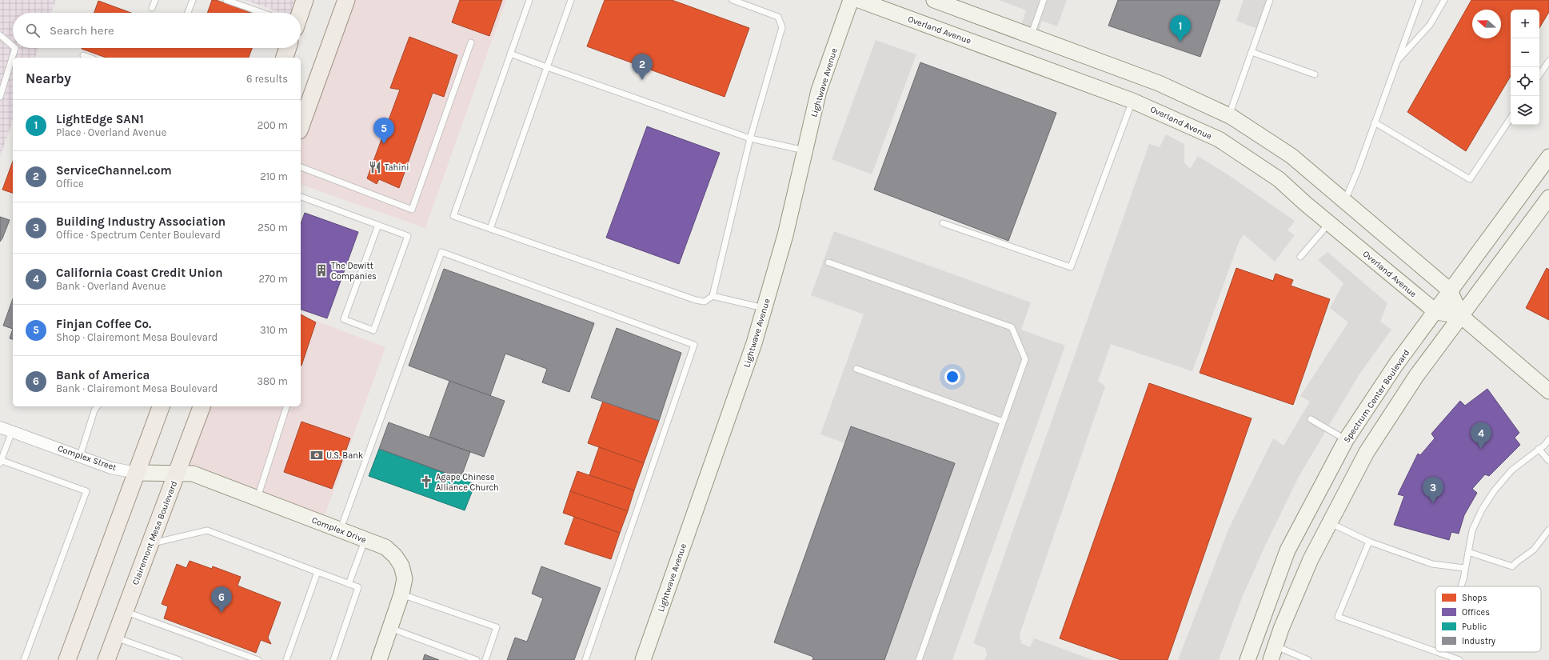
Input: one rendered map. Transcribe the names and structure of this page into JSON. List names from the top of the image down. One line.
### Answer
{"streets":{"main road":["Clairemont Mesa Boulevard"],"street":["Overland Avenue","Lightwave Avenue","Spectrum Center Boulevard","Complex Street","Complex Drive"]},"crossings":[["Overland Avenue","Spectrum Center Boulevard"],["Complex Street","Complex Drive"],["Complex Street","Clairemont Mesa Boulevard"],["Complex Drive","Clairemont Mesa Boulevard"]],"places":{"restaurant":["Tahini"],"building":["The Dewitt Companies"],"bank":["U.S. Bank"],"church":["Agape Chinese Alliance Church"]},"legend":["Shops","Offices","Public","Industry"],"north":"left","page":{"map_buttons":["+","−"],"search":"Search here","pins":["1","2","5","4","3","6"],"heading":["Nearby","6 results"],"list":[{"mark":"1","name":"LightEdge SAN1","note":"Place · Overland Avenue","value":"200 m"},{"mark":"2","name":"ServiceChannel.com","note":"Office","value":"210 m"},{"mark":"3","name":"Building Industry Association","note":"Office · Spectrum Center Boulevard","value":"250 m"},{"mark":"4","name":"California Coast Credit Union","note":"Bank · Overland Avenue","value":"270 m"},{"mark":"5","name":"Finjan Coffee Co.","note":"Shop · Clairemont Mesa Boulevard","value":"310 m"},{"mark":"6","name":"Bank of America","note":"Bank · Clairemont Mesa Boulevard","value":"380 m"}]}}
